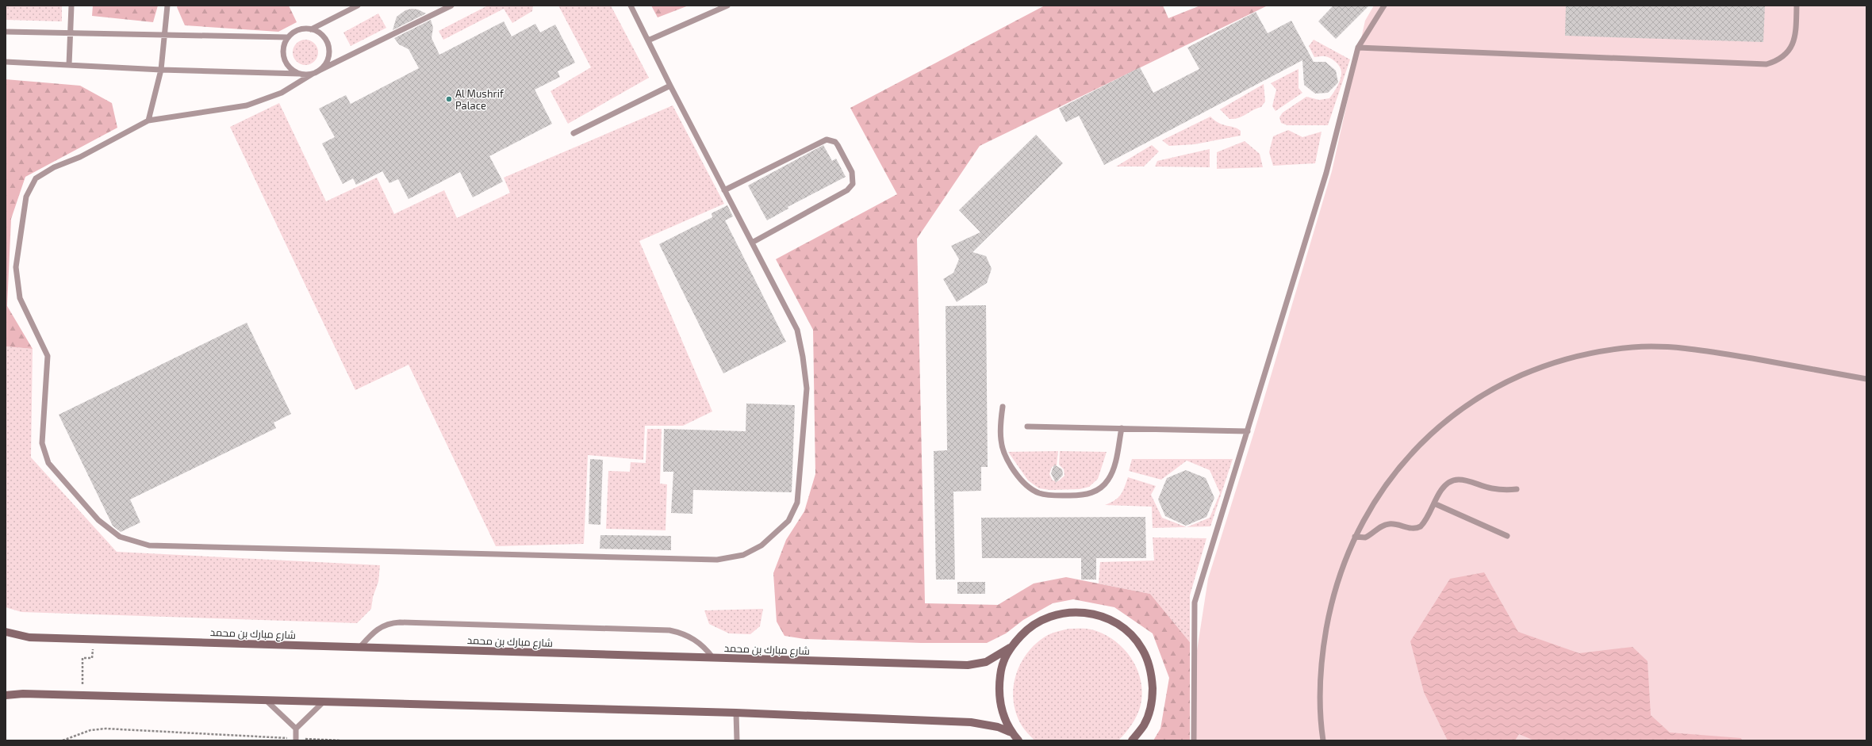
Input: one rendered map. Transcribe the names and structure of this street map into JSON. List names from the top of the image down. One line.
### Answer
{"streets":{"street":["شارع مبارك بن محمد"]},"places":["Al Mushrif Palace"]}
